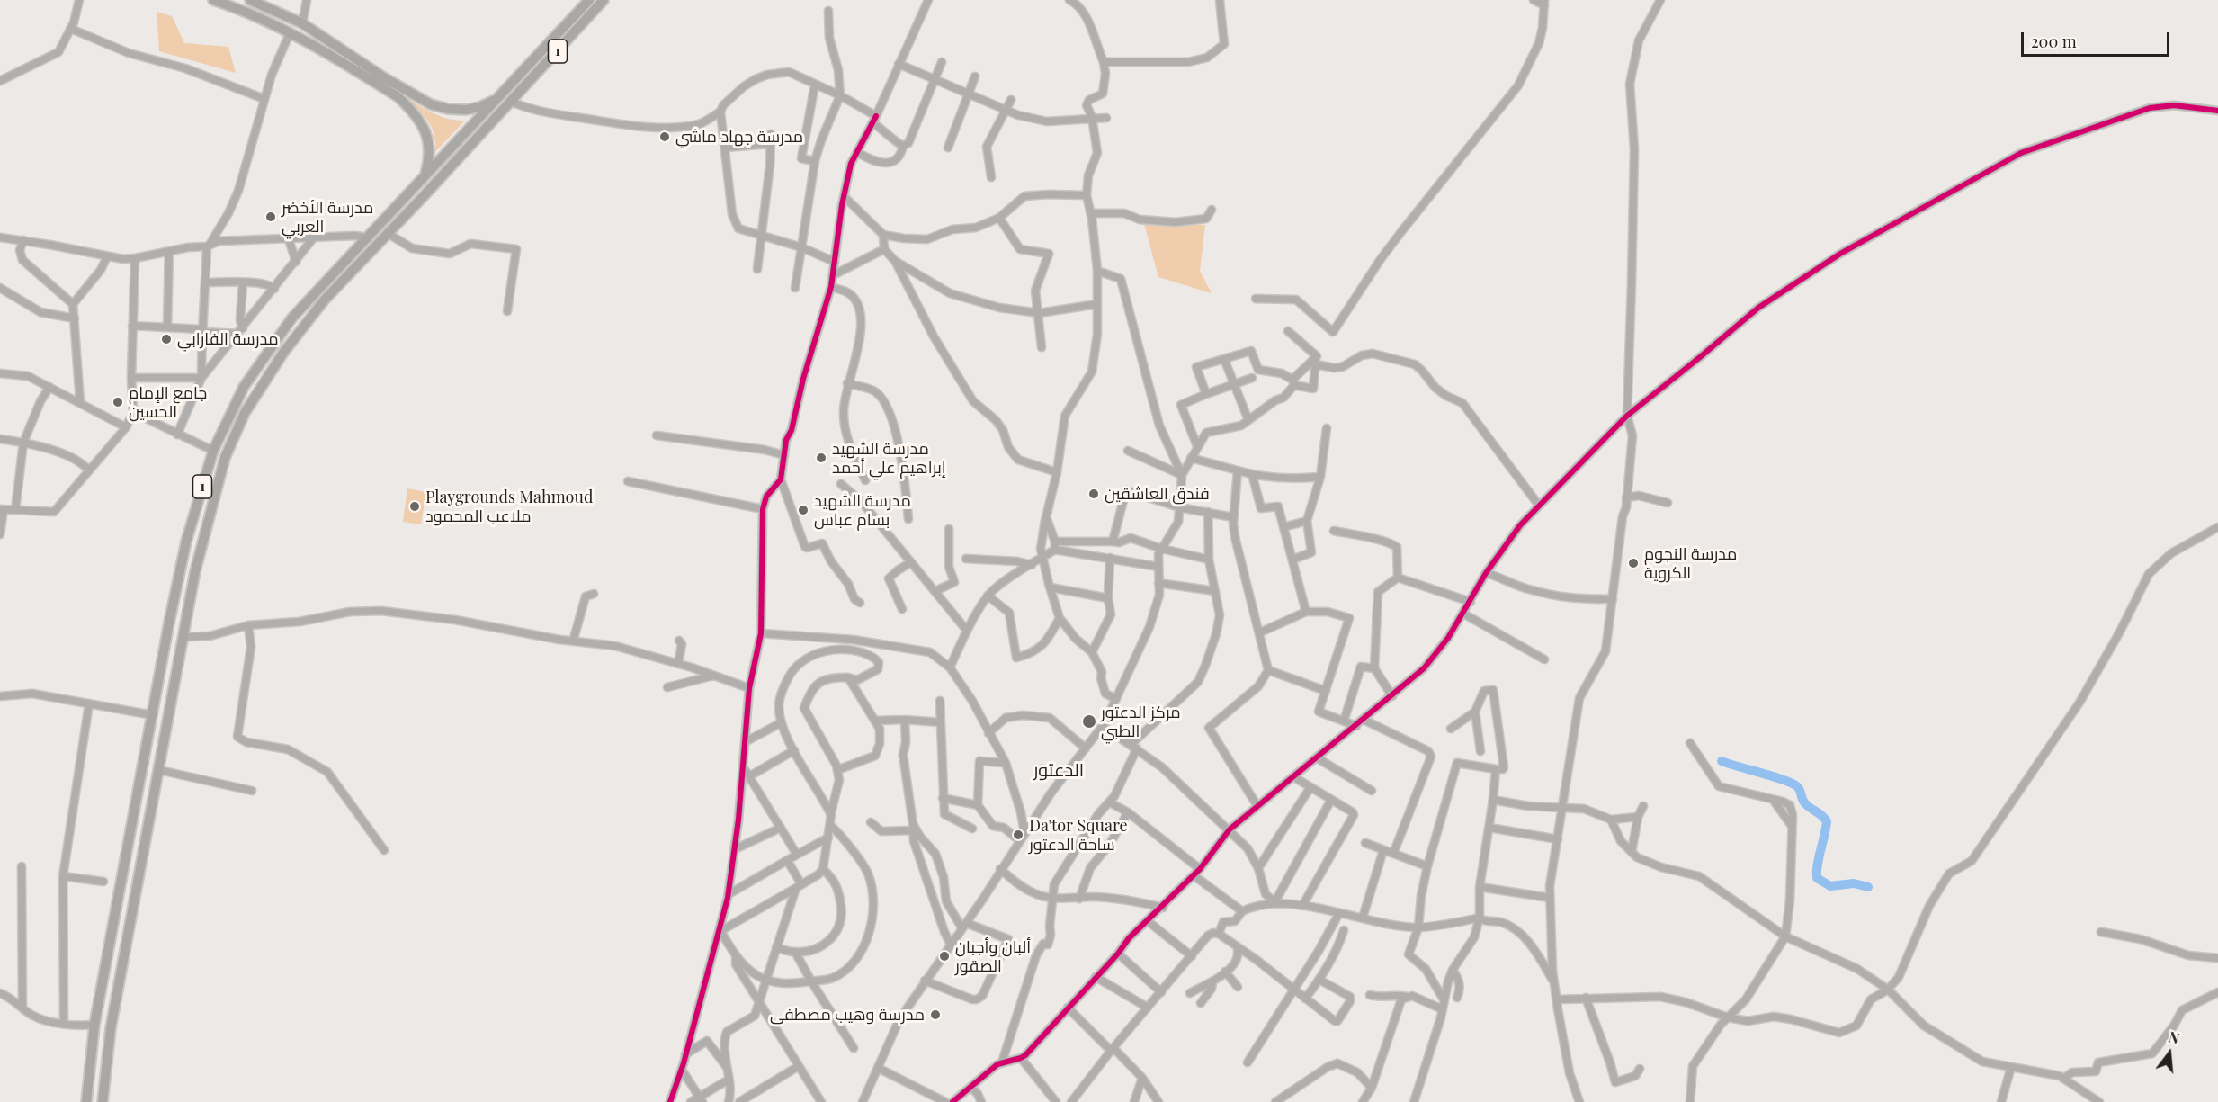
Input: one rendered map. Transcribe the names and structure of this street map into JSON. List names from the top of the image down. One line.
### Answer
{"streets":{"main road":["1"]},"districts":["الدعتور"],"places":["مدرسة جهاد ماشي","مدرسة الأخضر العربي","مدرسة الفارابي","جامع الإمام الحسين","مدرسة الشهيد إبراهيم علي أحمد","فندق العاشقين","Playgrounds Mahmoud ملاعب المحمود","مدرسة الشهيد بسام عباس","مدرسة النجوم الكروية","مركز الدعتور الطبي","Da'tor Square ساحة الدعتور","ألبان وأجبان الصقور","مدرسة وهيب مصطفى"],"scale_bar":"200 m","north":"top"}
